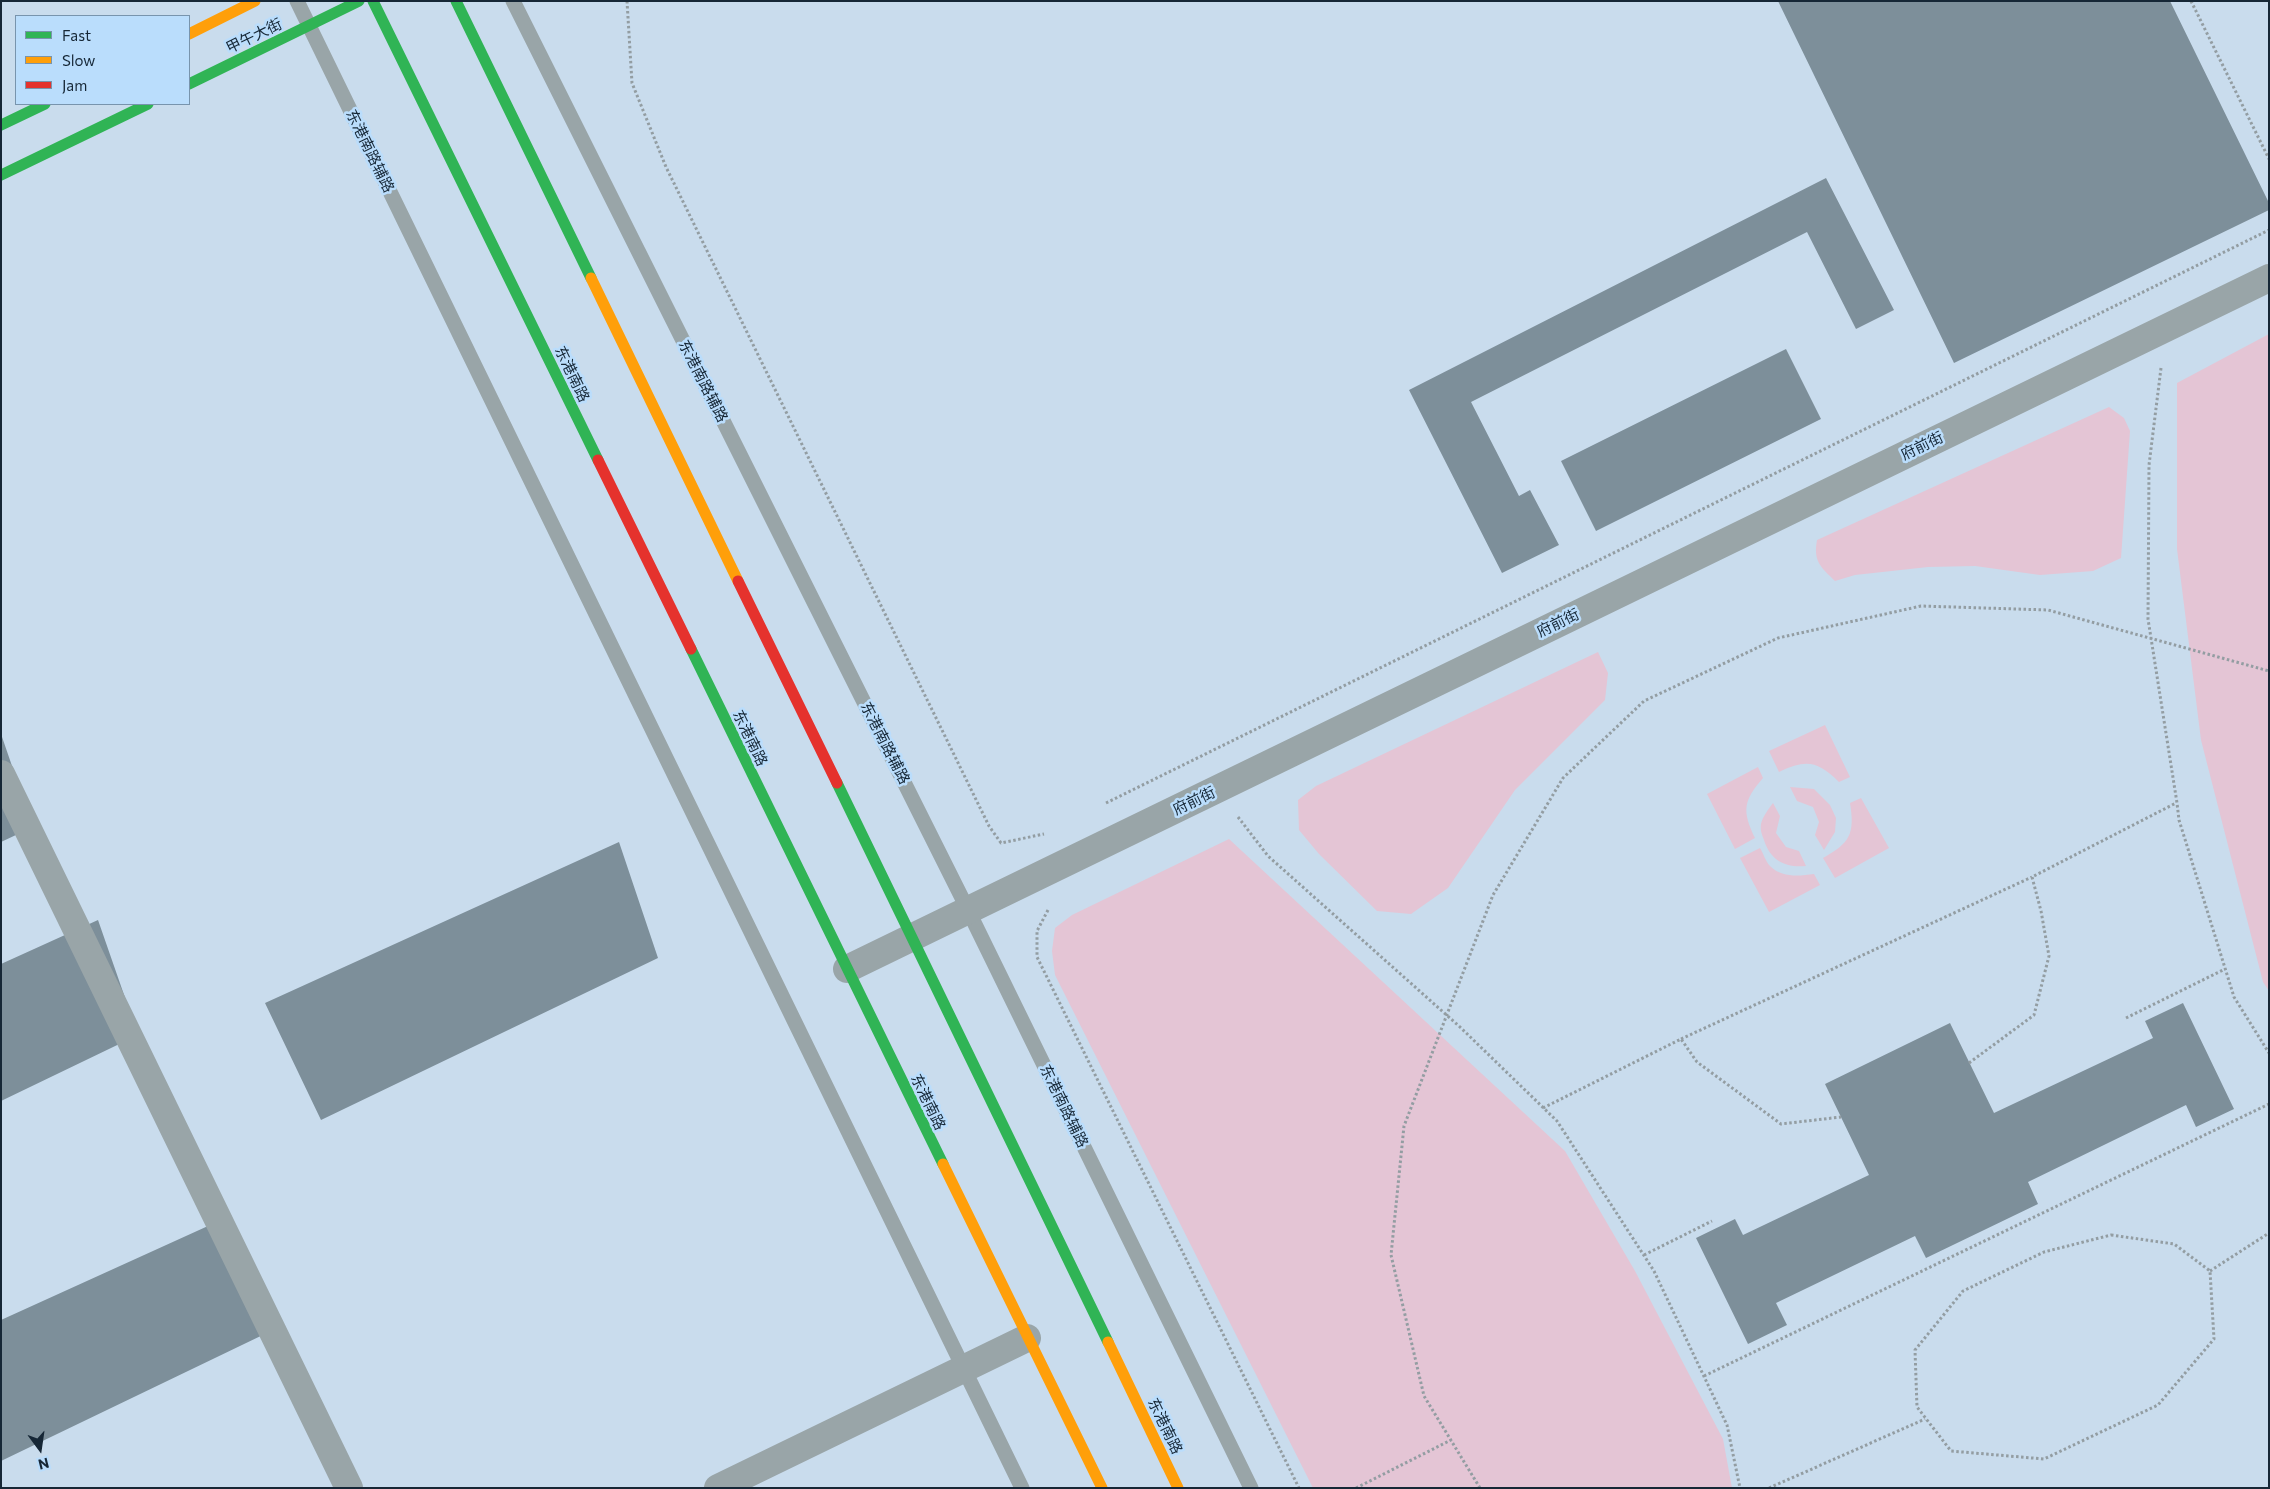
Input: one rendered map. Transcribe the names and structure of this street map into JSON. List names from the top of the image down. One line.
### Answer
{"streets":{"main road":["甲午大街","东港南路"],"street":["府前街"],"lane":["东港南路辅路"]},"crossings":[["甲午大街","东港南路辅路"],["东港南路辅路","府前街"],["东港南路","府前街"]],"legend":["Fast","Slow","Jam"],"north":"bottom"}
